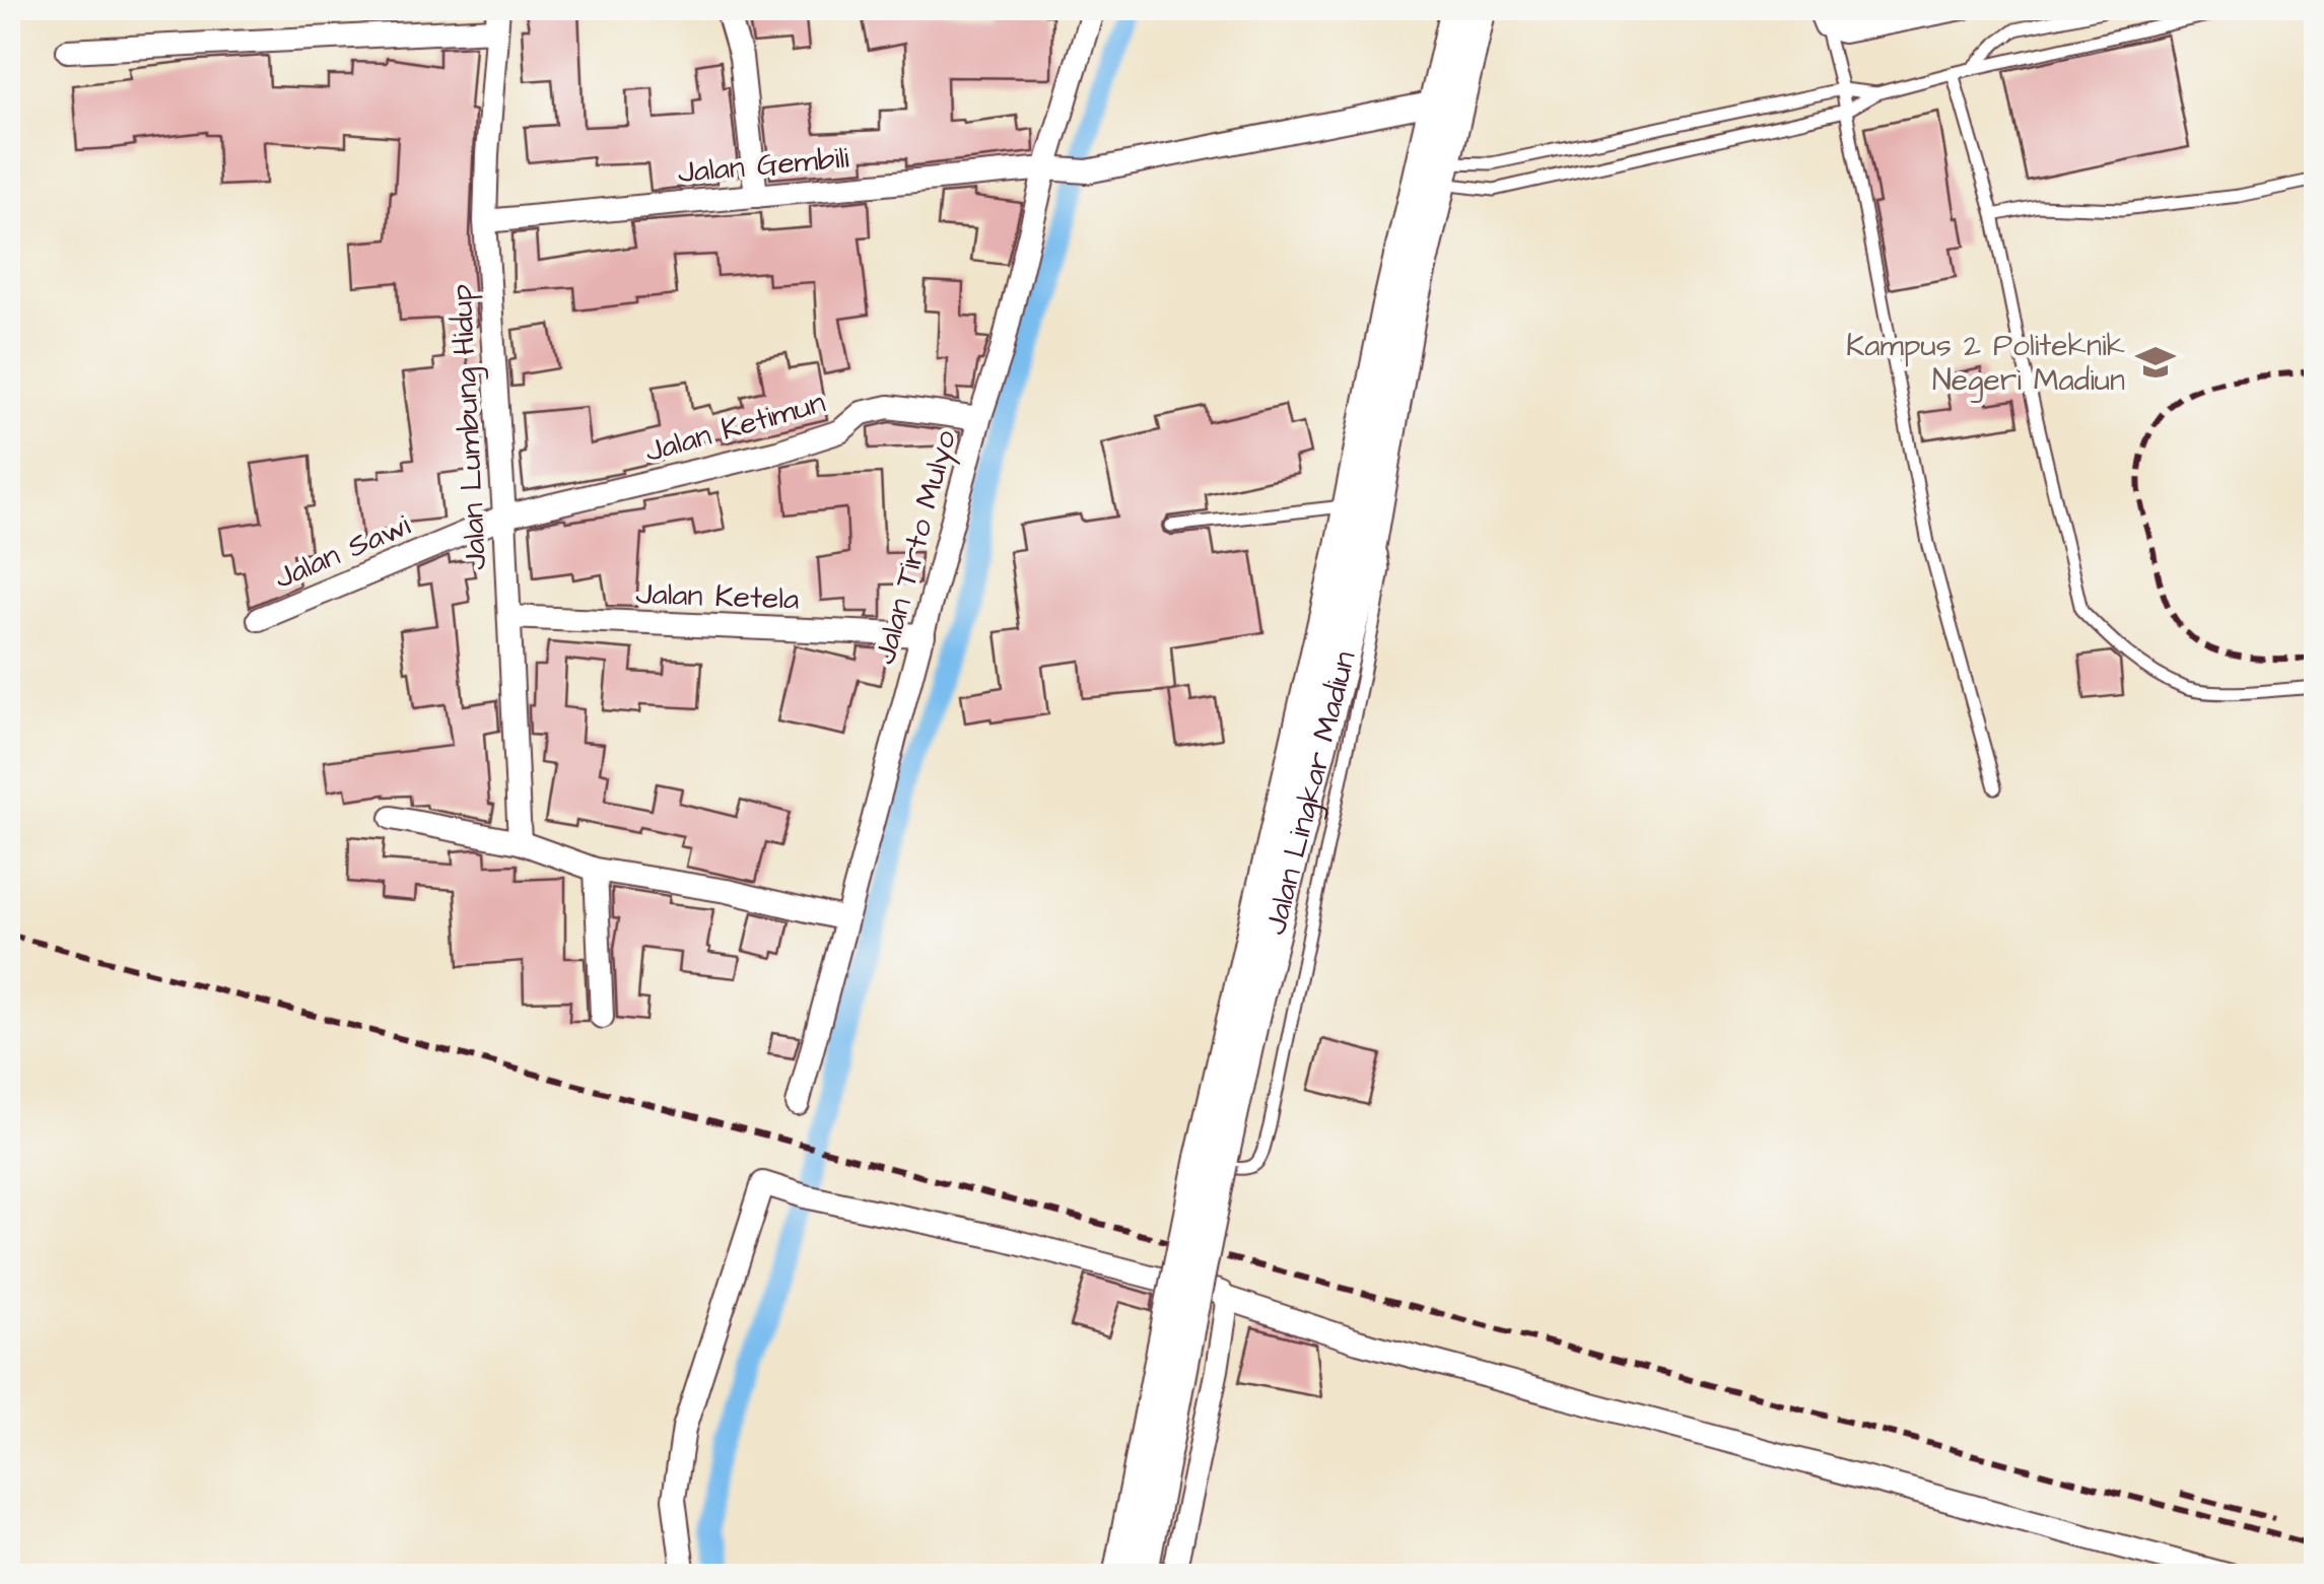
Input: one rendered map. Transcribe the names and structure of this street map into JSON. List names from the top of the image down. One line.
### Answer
{"streets":{"main road":["Jalan Lingkar Madiun"],"street":["Jalan Gembili","Jalan Ketimun","Jalan Lumbung Hidup","Jalan Tirto Mulyo","Jalan Sawi","Jalan Ketela"]},"crossings":[["Jalan Gembili","Jalan Lumbung Hidup"],["Jalan Gembili","Jalan Tirto Mulyo"],["Jalan Gembili","Jalan Lingkar Madiun"],["Jalan Ketimun","Jalan Lumbung Hidup"],["Jalan Ketimun","Jalan Tirto Mulyo"],["Jalan Ketimun","Jalan Sawi"],["Jalan Lumbung Hidup","Jalan Sawi"],["Jalan Lumbung Hidup","Jalan Ketela"],["Jalan Tirto Mulyo","Jalan Ketela"]],"places":{"school or university":["Kampus 2 Politeknik Negeri Madiun"]}}
